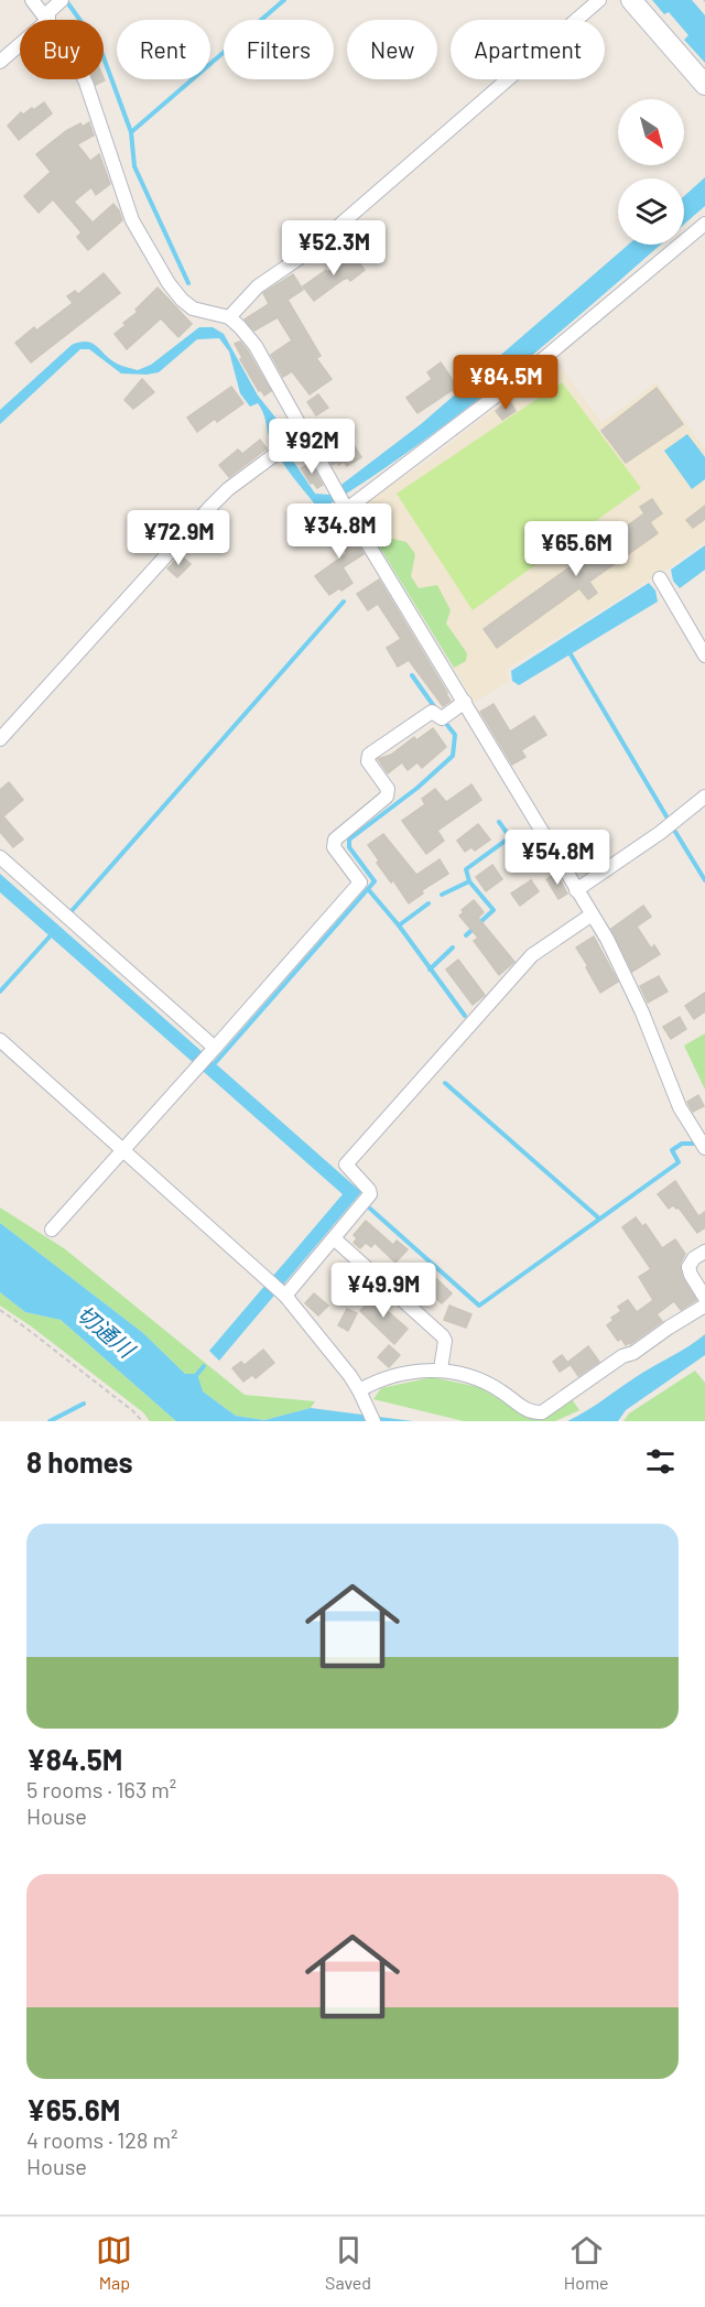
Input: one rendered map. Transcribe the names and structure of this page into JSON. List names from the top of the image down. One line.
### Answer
{"water":["切通川"],"north":"bottom right","page":{"chip":["Buy","Rent","Filters","New","Apartment"],"price":["¥52.3M","¥84.5M","¥92M","¥34.8M","¥72.9M","¥65.6M","¥54.8M","¥49.9M"],"heading":"8 homes","list":[{"name":"¥84.5M","note":"5 rooms · 163 m² · House"},{"name":"¥65.6M","note":"4 rooms · 128 m² · House"}],"tabs":["Map","Saved","Home"]}}
